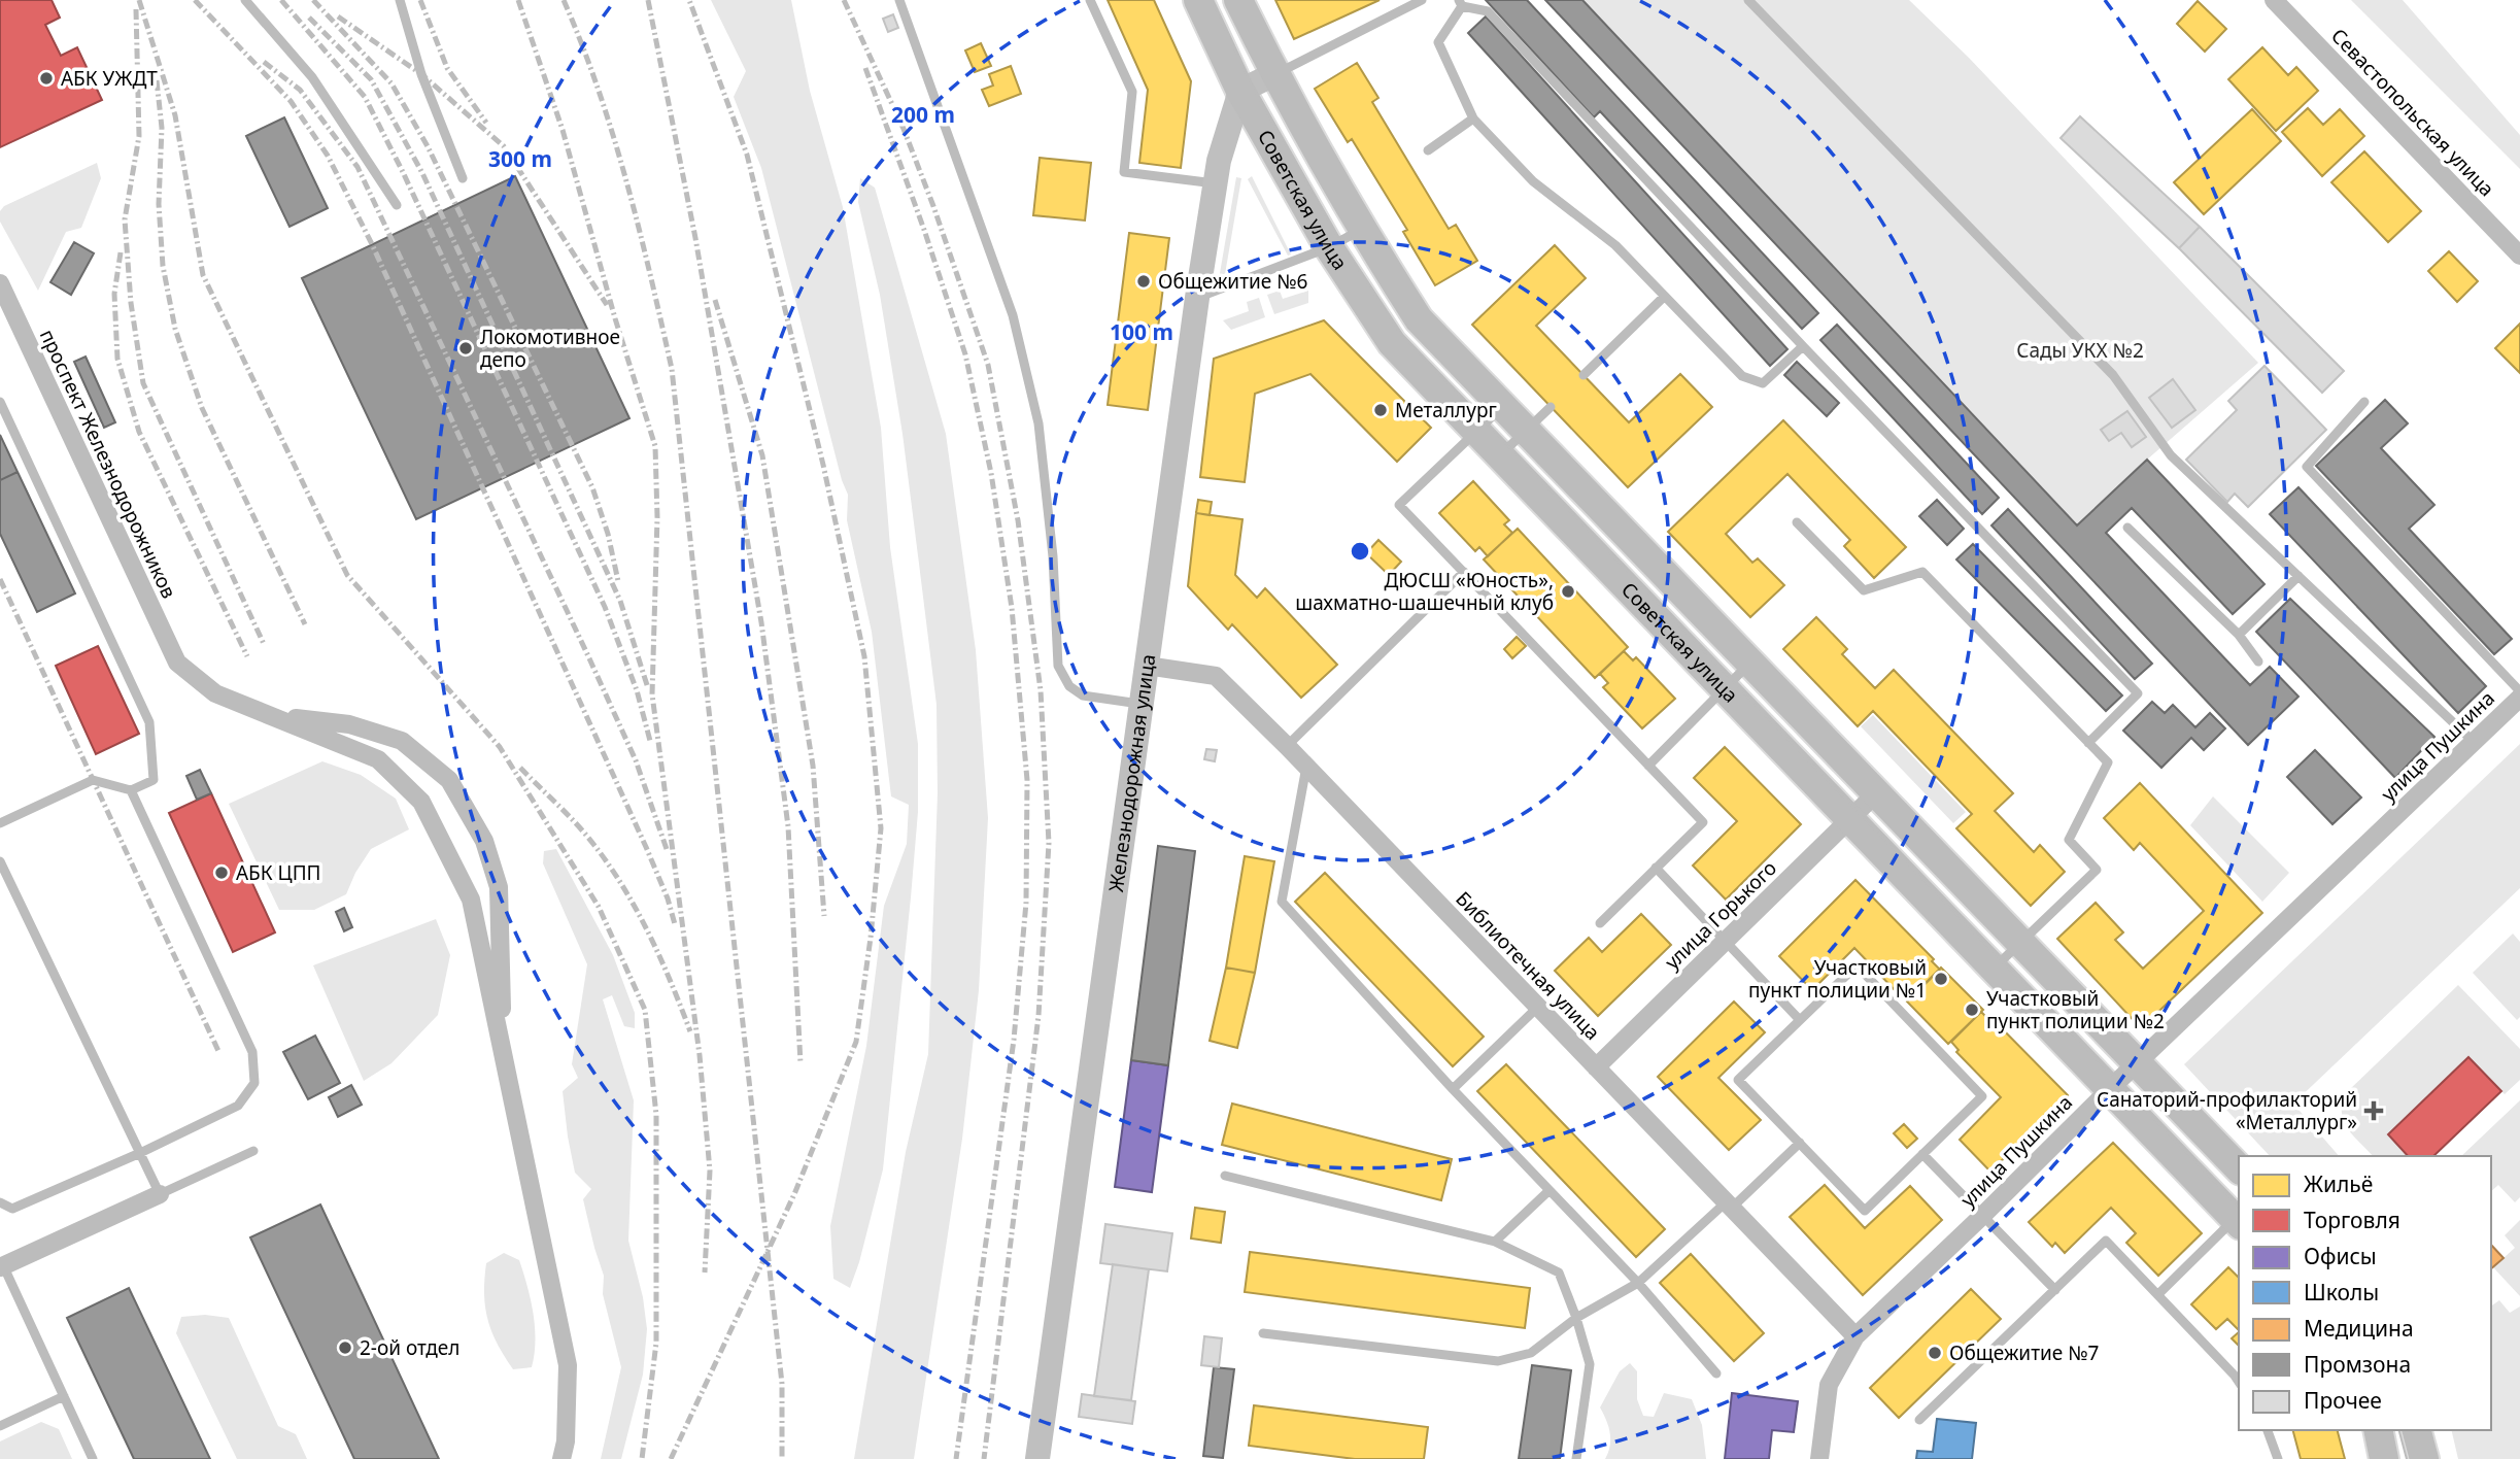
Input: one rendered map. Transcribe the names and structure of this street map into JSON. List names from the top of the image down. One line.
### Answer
{"streets":{"main road":["Советская улица","Железнодорожная улица"],"street":["Севастопольская улица","проспект Железнодорожников","улица Пушкина","улица Горького","Библиотечная улица"]},"crossings":[["Советская улица","улица Пушкина"],["Советская улица","Железнодорожная улица"],["Советская улица","улица Горького"],["улица Пушкина","Библиотечная улица"],["Железнодорожная улица","Библиотечная улица"],["улица Горького","Библиотечная улица"]],"parks":["Сады УКХ №2"],"places":{"other":["АБК УЖДТ","Общежитие №6","Локомотивное депо","Металлург","ДЮСШ «Юность», шахматно-шашечный клуб","АБК ЦПП","Участковый пункт полиции №1","Участковый пункт полиции №2","2-ой отдел","Общежитие №7"],"health":["Санаторий-профилакторий «Металлург»"]},"legend":["Жильё","Торговля","Офисы","Школы","Медицина","Промзона","Прочее"],"rings":["200 m","300 m","100 m"]}
